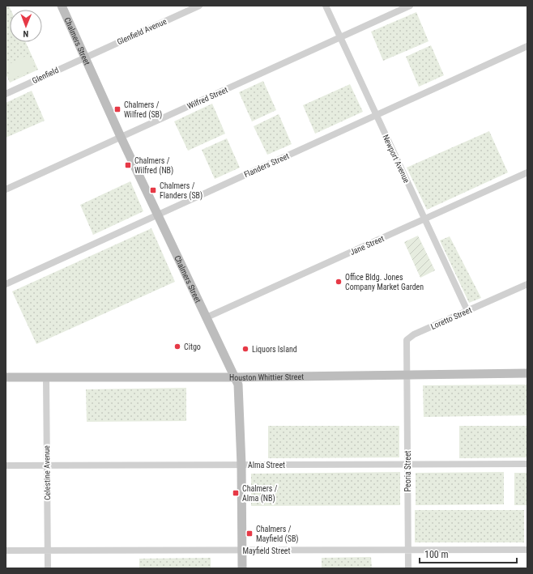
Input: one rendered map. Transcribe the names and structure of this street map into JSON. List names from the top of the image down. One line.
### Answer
{"streets":{"street":["Glenfield Avenue","Chalmers Street","Glenfield","Wilfred Street","Newport Avenue","Flanders Street","Jane Street","Loretto Street","Houston Whittier Street","Alma Street","Peoria Street","Celestine Avenue","Mayfield Street"]},"crossings":[["Glenfield Avenue","Chalmers Street"],["Glenfield Avenue","Glenfield"],["Chalmers Street","Glenfield"],["Chalmers Street","Wilfred Street"],["Chalmers Street","Flanders Street"],["Chalmers Street","Jane Street"],["Chalmers Street","Houston Whittier Street"],["Chalmers Street","Alma Street"],["Chalmers Street","Mayfield Street"],["Wilfred Street","Newport Avenue"],["Newport Avenue","Flanders Street"],["Newport Avenue","Jane Street"],["Newport Avenue","Loretto Street"],["Loretto Street","Houston Whittier Street"],["Loretto Street","Peoria Street"],["Houston Whittier Street","Peoria Street"],["Houston Whittier Street","Celestine Avenue"],["Alma Street","Peoria Street"],["Alma Street","Celestine Avenue"],["Peoria Street","Mayfield Street"],["Celestine Avenue","Mayfield Street"]],"places":{"transit":["Chalmers / Wilfred (SB)","Chalmers / Wilfred (NB)","Chalmers / Flanders (SB)","Chalmers / Alma (NB)","Chalmers / Mayfield (SB)"],"other":["Office Bldg. Jones Company Market Garden","Citgo","Liquors Island"]},"scale_bar":"100 m","north":"bottom"}
